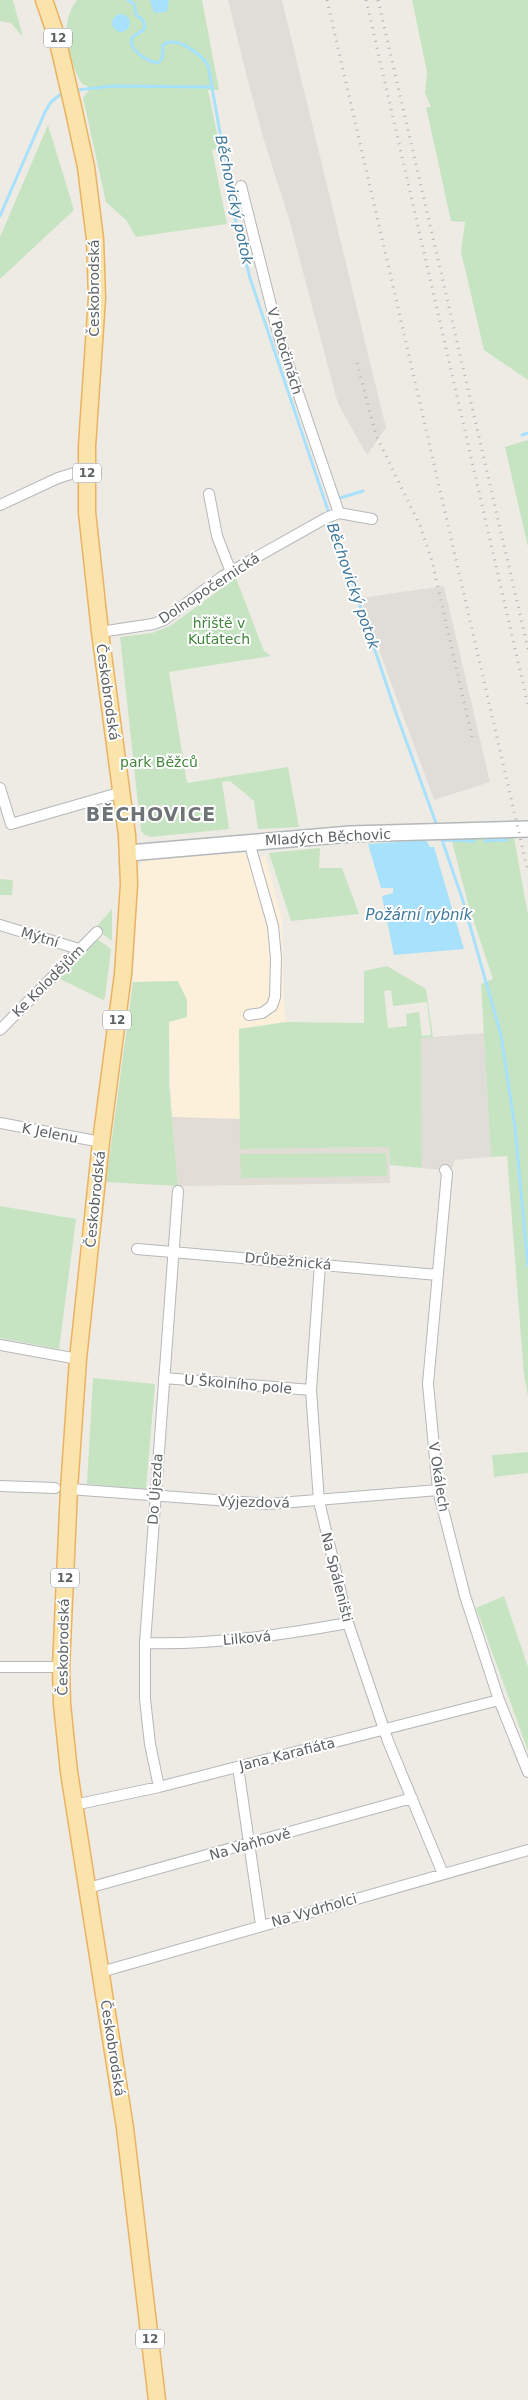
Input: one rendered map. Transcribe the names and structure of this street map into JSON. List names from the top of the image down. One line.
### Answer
{"streets":{"main road":["12","Českobrodská"],"street":["V Potočinách","Dolnopočernická","Mladých Běchovic","Mýtní","Ke Kolodějům","K Jelenu","Drůbežnická","U Školního pole","V Okálech","Do Újezda","Výjezdová","Na Spáleništi","Lilková","Jana Karafiáta","Na Vaňhově","Na Vydrholci"]},"crossings":[["Českobrodská","Dolnopočernická"],["Českobrodská","Mladých Běchovic"],["Českobrodská","K Jelenu"],["Českobrodská","Výjezdová"],["Českobrodská","Jana Karafiáta"],["Českobrodská","Na Vaňhově"],["Českobrodská","Na Vydrholci"],["V Potočinách","Dolnopočernická"],["Mýtní","Ke Kolodějům"],["Drůbežnická","V Okálech"],["Drůbežnická","Do Újezda"],["Drůbežnická","Na Spáleništi"],["U Školního pole","Do Újezda"],["U Školního pole","Na Spáleništi"],["V Okálech","Výjezdová"],["V Okálech","Jana Karafiáta"],["Do Újezda","Výjezdová"],["Do Újezda","Lilková"],["Do Újezda","Jana Karafiáta"],["Výjezdová","Na Spáleništi"],["Na Spáleništi","Lilková"],["Na Spáleništi","Jana Karafiáta"],["Na Spáleništi","Na Vaňhově"],["Na Spáleništi","Na Vydrholci"]],"districts":["BĚCHOVICE"],"water":["Běchovický potok","Požární rybník"],"parks":["hřiště v Kuťatech","park Běžců"]}
